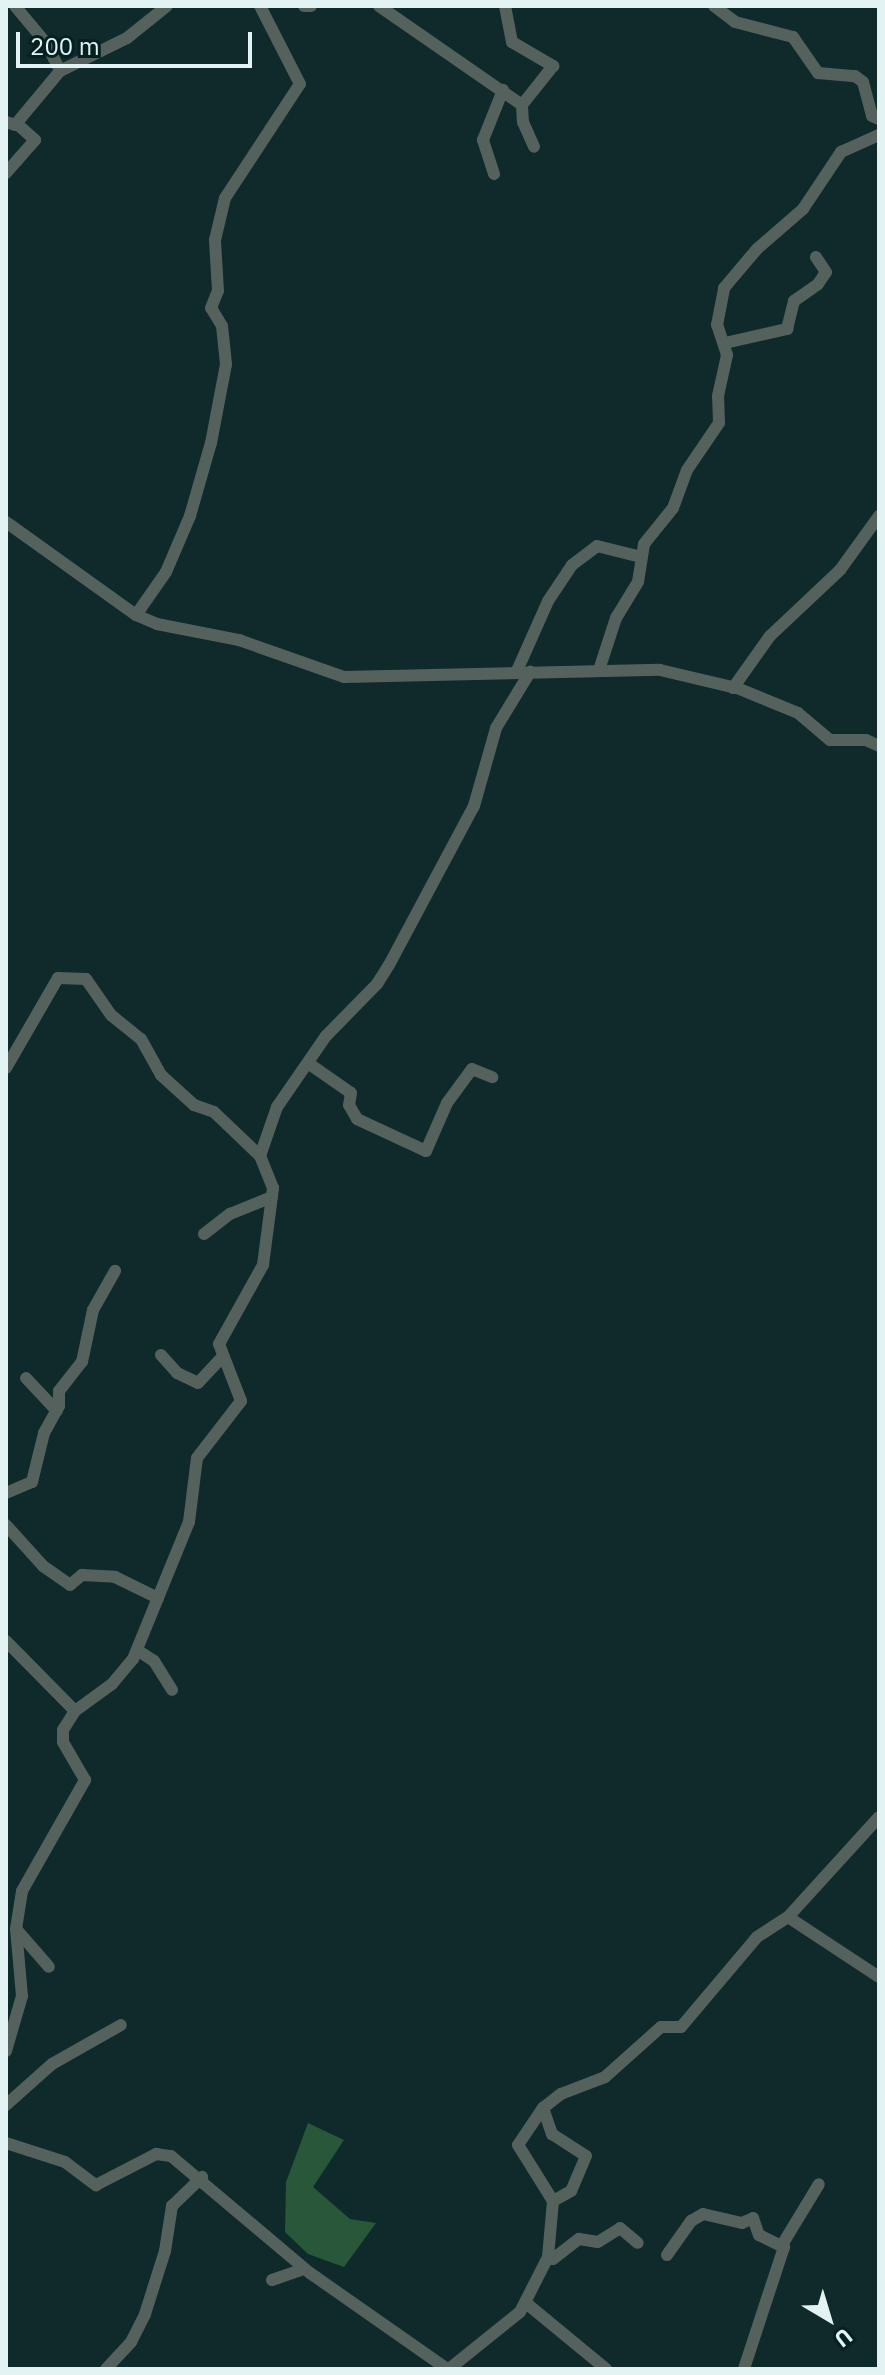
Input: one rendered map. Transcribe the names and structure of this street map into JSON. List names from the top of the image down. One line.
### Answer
{"scale_bar":"200 m","north":"bottom right"}
